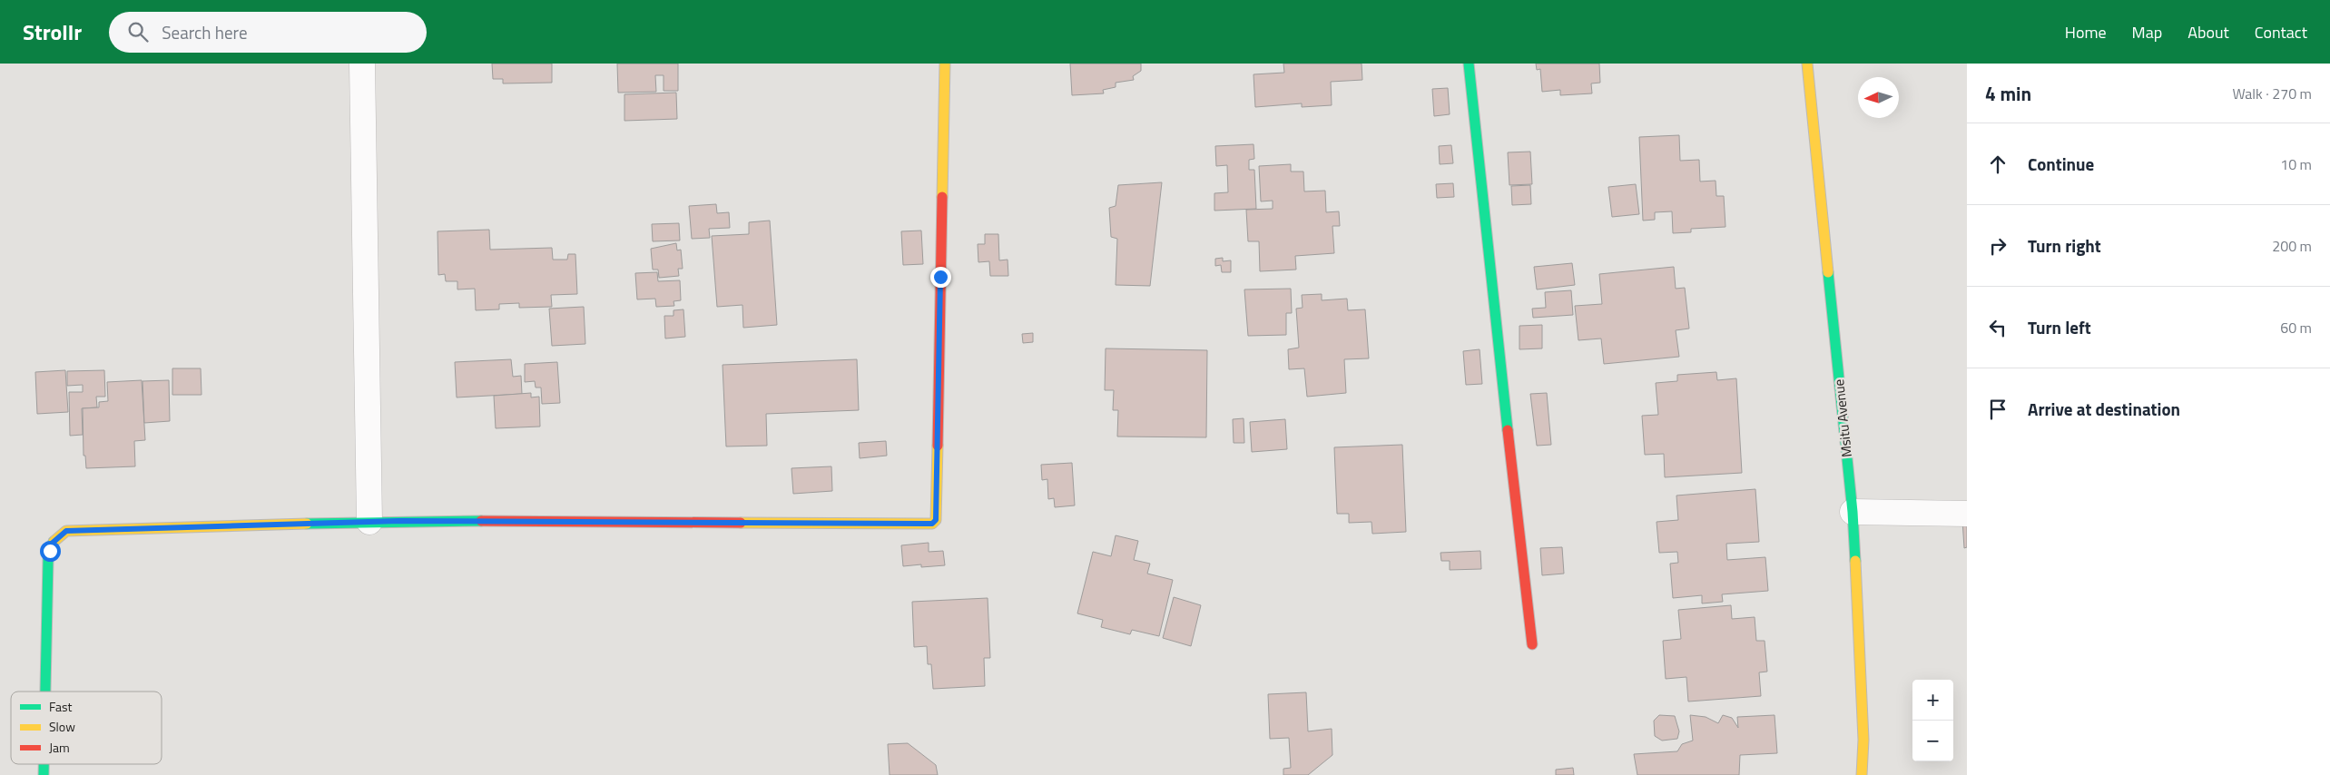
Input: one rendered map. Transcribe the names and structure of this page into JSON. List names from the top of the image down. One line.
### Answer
{"streets":{"street":["Msitu Avenue"]},"legend":["Fast","Slow","Jam"],"north":"left","page":{"header":"Strollr","search":"Search here","nav":["Home","Map","About","Contact"],"heading":["4 min","Walk · 270 m"],"list":[["Continue","10 m"],["Turn right","200 m"],["Turn left","60 m"],"Arrive at destination"],"map_buttons":["+","−"]}}
